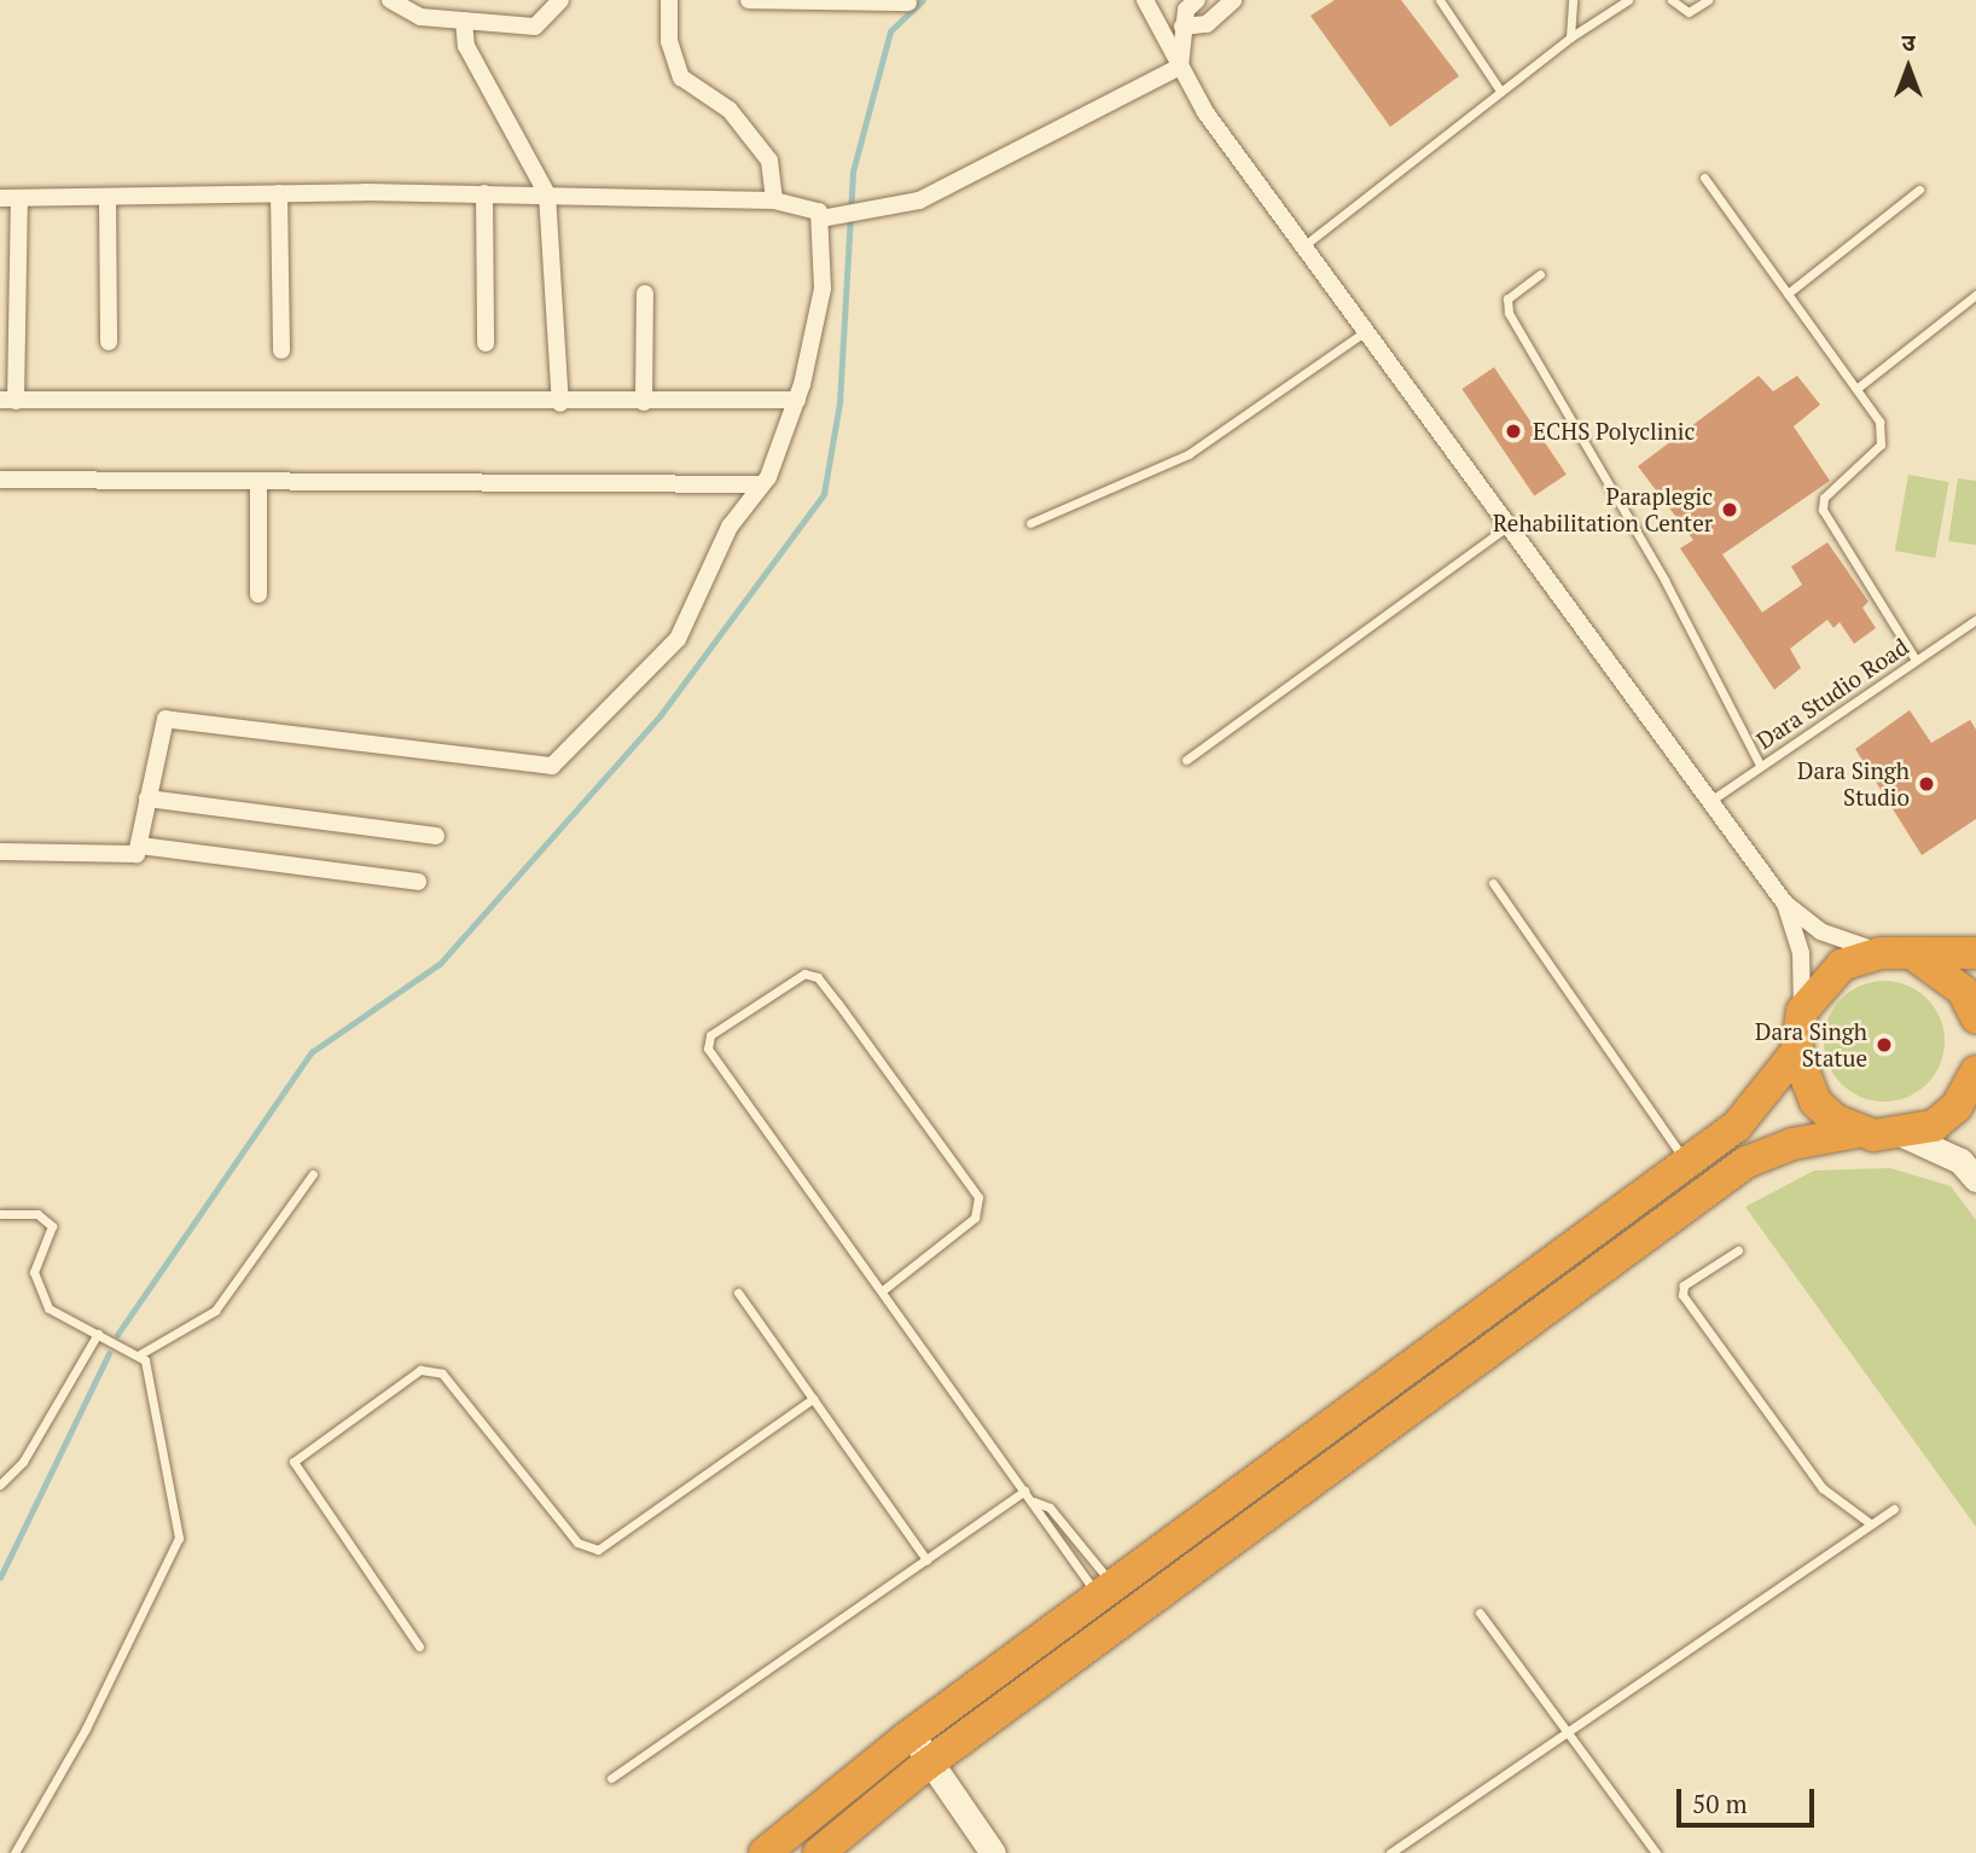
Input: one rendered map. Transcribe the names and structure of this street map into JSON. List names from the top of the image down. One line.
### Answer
{"streets":{"lane":["Dara Studio Road"]},"places":["ECHS Polyclinic","Paraplegic Rehabilitation Center","Dara Singh Studio","Dara Singh Statue"],"scale_bar":"50 m","north":"top"}
